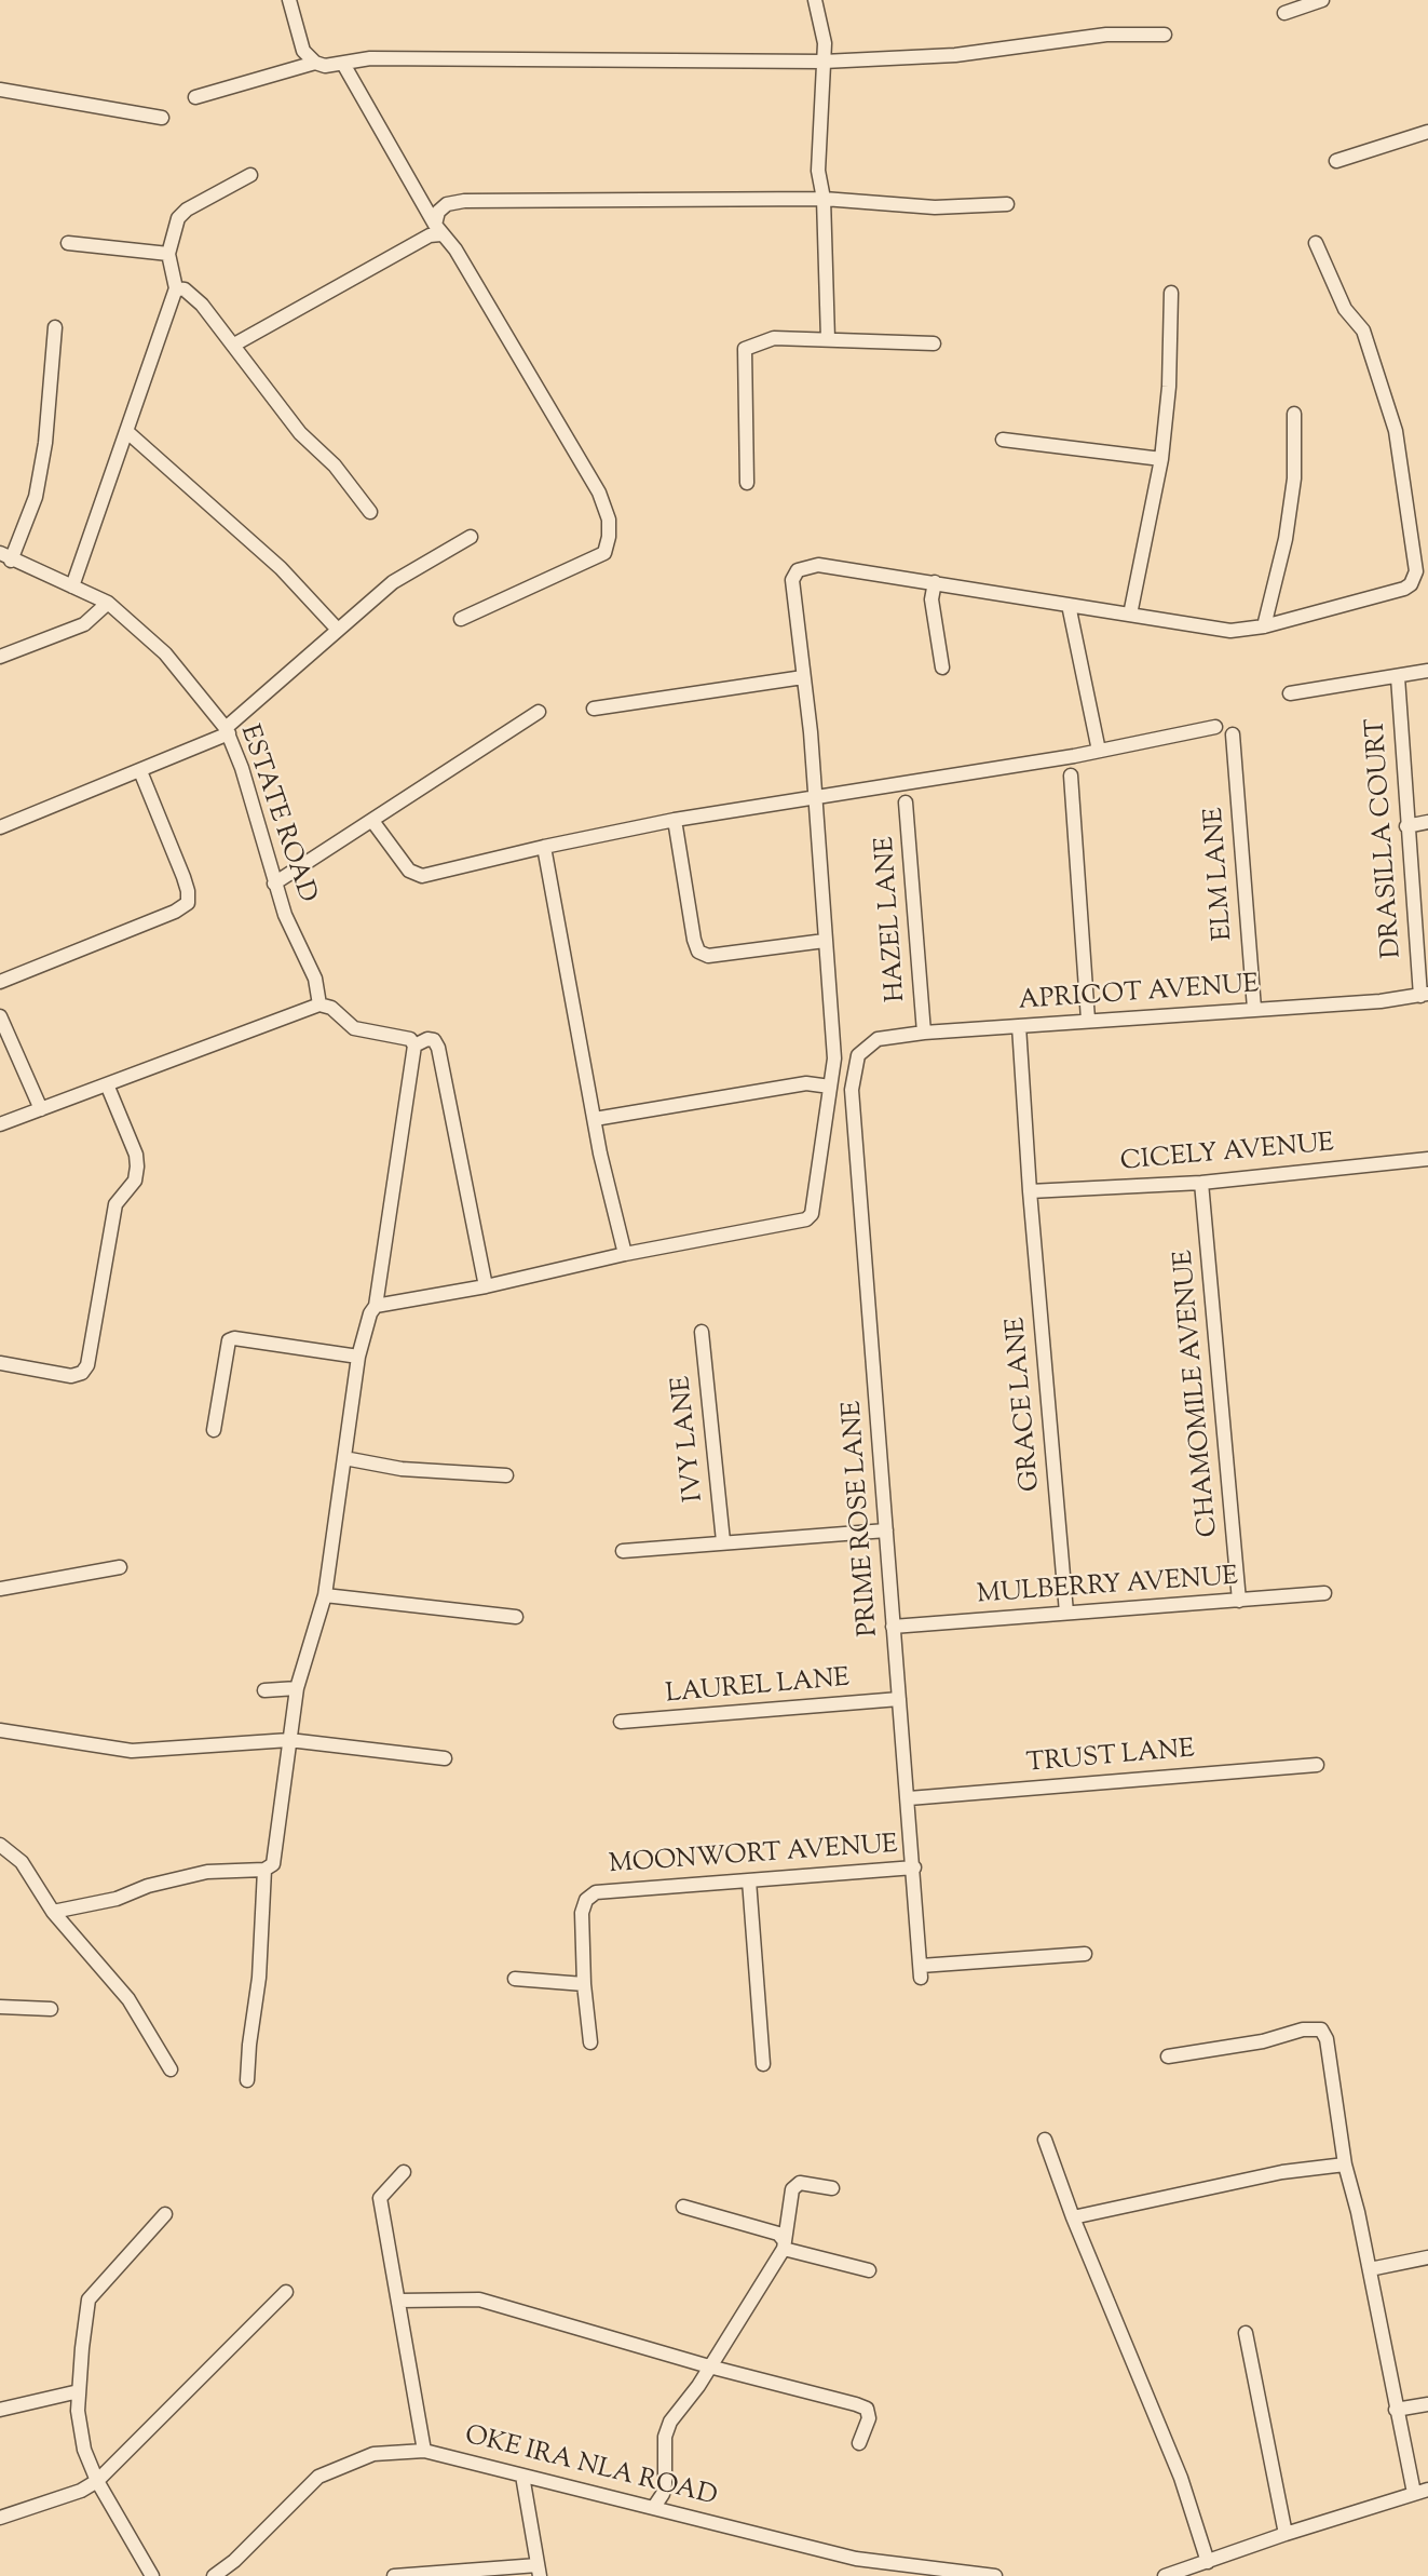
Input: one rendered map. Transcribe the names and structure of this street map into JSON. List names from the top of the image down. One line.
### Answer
{"streets":{"street":["ESTATE ROAD","DRASILLA COURT","ELM LANE","HAZEL LANE","APRICOT AVENUE","CICELY AVENUE","CHAMOMILE AVENUE","GRACE LANE","IVY LANE","PRIME ROSE LANE","MULBERRY AVENUE","LAUREL LANE","TRUST LANE","MOONWORT AVENUE","OKE IRA NLA ROAD"]},"crossings":[["DRASILLA COURT","APRICOT AVENUE"],["ELM LANE","APRICOT AVENUE"],["HAZEL LANE","APRICOT AVENUE"],["APRICOT AVENUE","GRACE LANE"],["APRICOT AVENUE","PRIME ROSE LANE"],["CICELY AVENUE","CHAMOMILE AVENUE"],["CICELY AVENUE","GRACE LANE"],["CHAMOMILE AVENUE","MULBERRY AVENUE"],["GRACE LANE","MULBERRY AVENUE"],["PRIME ROSE LANE","MULBERRY AVENUE"],["PRIME ROSE LANE","LAUREL LANE"],["PRIME ROSE LANE","TRUST LANE"],["PRIME ROSE LANE","MOONWORT AVENUE"]]}
